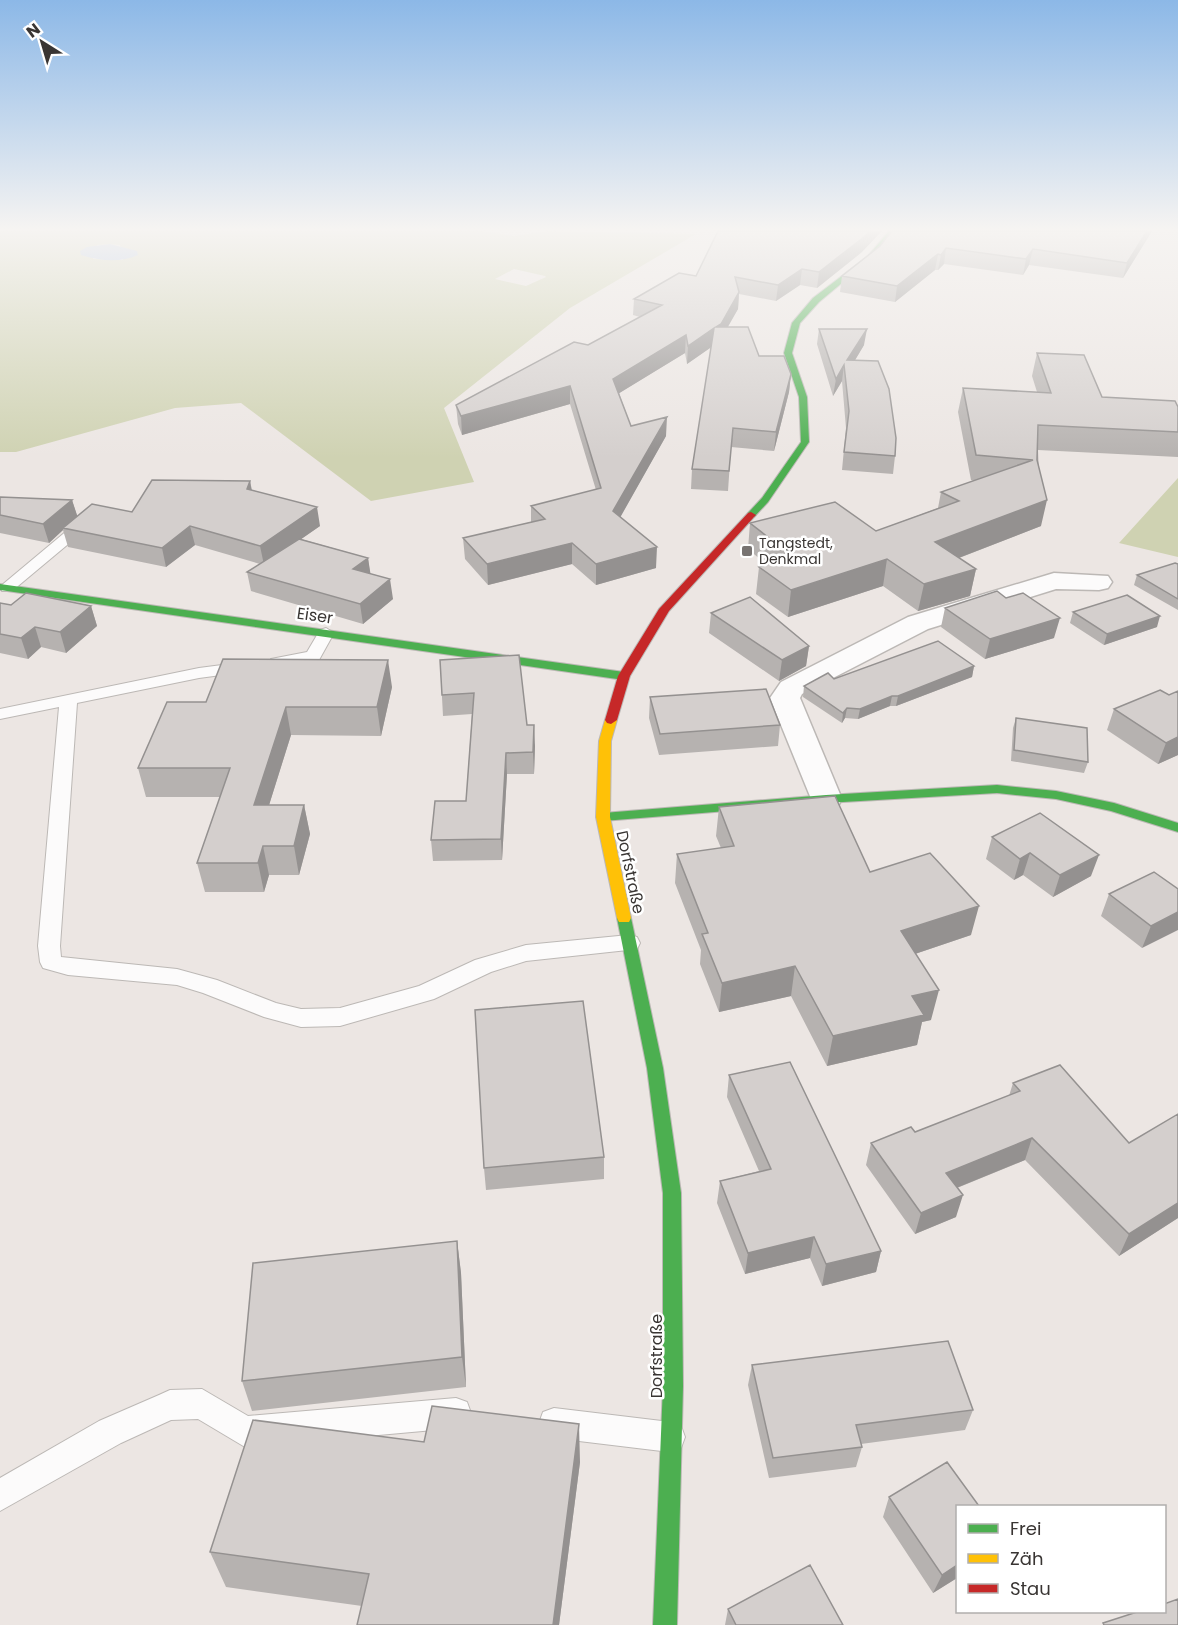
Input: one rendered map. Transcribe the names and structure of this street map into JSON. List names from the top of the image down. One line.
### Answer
{"streets":{"main road":["Eiser","Dorfstraße"]},"crossings":[["Eiser","Dorfstraße"]],"places":{"transit":["Tangstedt, Denkmal"]},"legend":["Frei","Zäh","Stau"],"north":"top left"}
